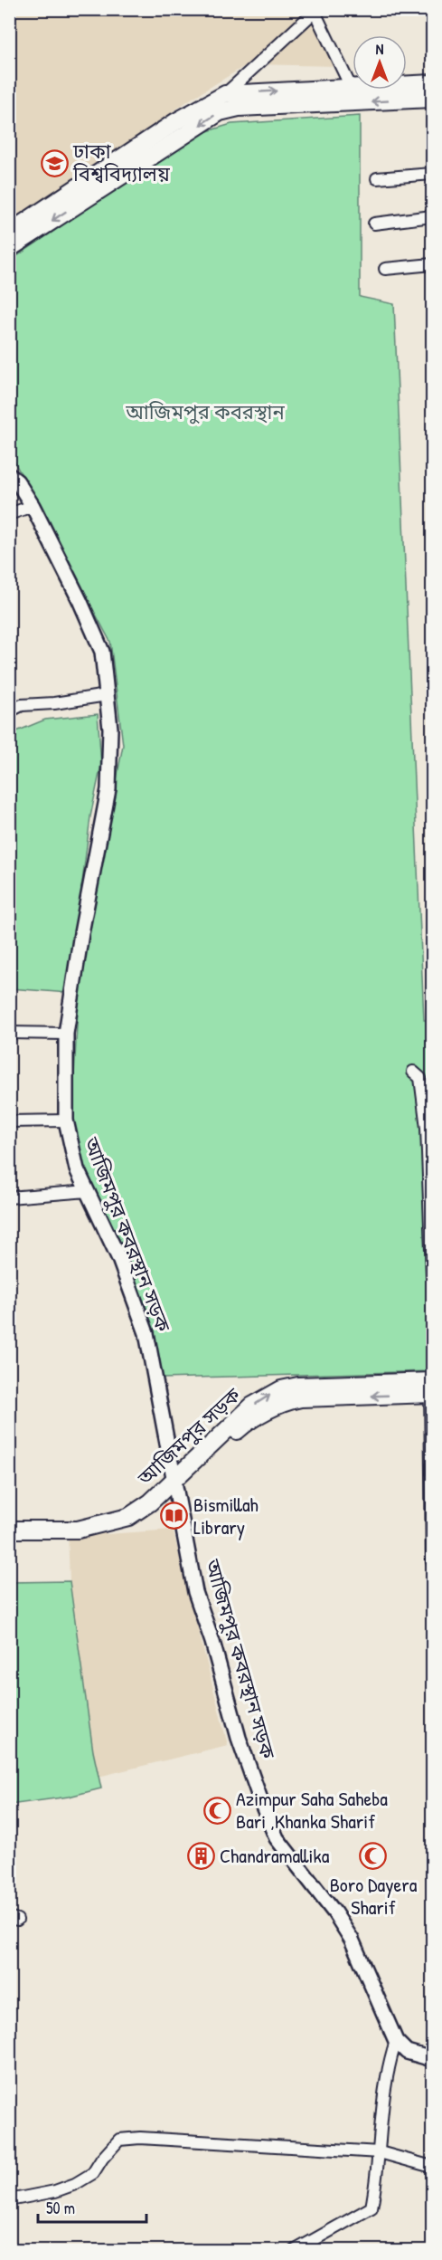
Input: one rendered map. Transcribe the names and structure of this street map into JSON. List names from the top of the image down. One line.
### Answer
{"streets":{"main road":["আজিমপুর সড়ক"],"street":["আজিমপুর কবরস্থান সড়ক"]},"crossings":[["আজিমপুর কবরস্থান সড়ক","আজিমপুর সড়ক"]],"parks":["আজিমপুর কবরস্থান"],"places":{"school or university":["ঢাকা বিশ্ববিদ্যালয়"],"library":["Bismillah Library"],"mosque":["Azimpur Saha Saheba Bari ,Khanka Sharif","Boro Dayera Sharif"],"building":["Chandramallika"]},"scale_bar":"50 m","north":"top"}
